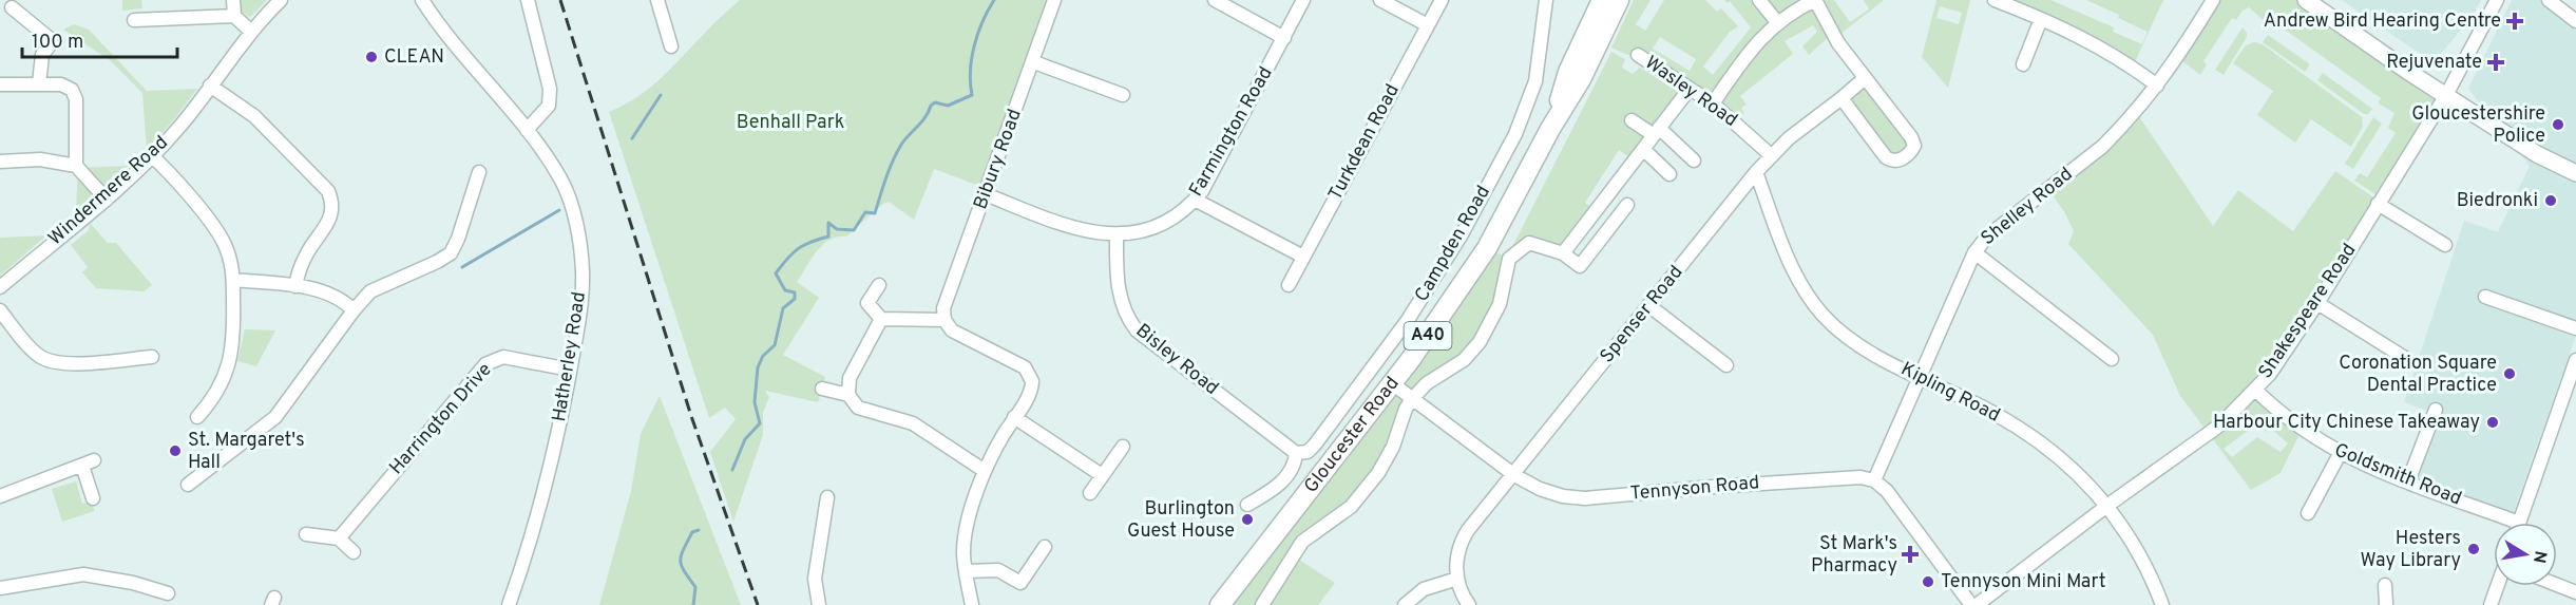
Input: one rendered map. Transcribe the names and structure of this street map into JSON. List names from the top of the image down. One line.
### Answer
{"streets":{"highway":["A40","Gloucester Road"],"street":["Wasley Road","Farmington Road","Turkdean Road","Bibury Road","Windermere Road","Shelley Road","Campden Road","Shakespeare Road","Spenser Road","Hatherley Road","Bisley Road","Kipling Road","Harrington Drive","Goldsmith Road","Tennyson Road"]},"crossings":[["Wasley Road","Spenser Road"],["Farmington Road","Bibury Road"],["Farmington Road","Bisley Road"],["Shelley Road","Kipling Road"],["Shelley Road","Tennyson Road"],["Campden Road","Bisley Road"],["Shakespeare Road","Kipling Road"],["Shakespeare Road","Goldsmith Road"],["Spenser Road","Kipling Road"],["Spenser Road","Tennyson Road"],["Hatherley Road","Harrington Drive"],["Gloucester Road","Tennyson Road"]],"parks":["Benhall Park"],"places":{"health":["Andrew Bird Hearing Centre","Rejuvenate","St Mark's Pharmacy"],"other":["CLEAN","Gloucestershire Police","Biedronki","Coronation Square Dental Practice","Harbour City Chinese Takeaway","St. Margaret's Hall","Burlington Guest House","Hesters Way Library","Tennyson Mini Mart"]},"scale_bar":"100 m","north":"right"}
